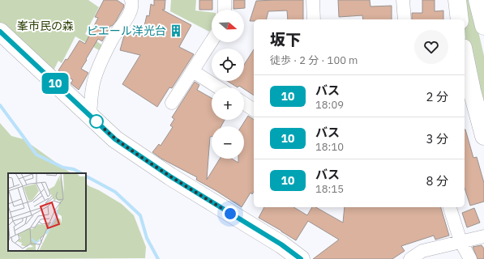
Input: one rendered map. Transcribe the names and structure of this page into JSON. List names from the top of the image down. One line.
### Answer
{"parks":["峯市民の森"],"places":{"building":["ピエール洋光台"]},"lines":["bus line 10"],"north":"right","page":{"on_map":"10","map_buttons":["+","−"],"heading":["坂下","徒歩 · 2 分 · 100 m"],"list":[{"mark":"10","name":"バス","note":"18:09","value":"2 分"},{"mark":"10","name":"バス","note":"18:10","value":"3 分"},{"mark":"10","name":"バス","note":"18:15","value":"8 分"}]}}
